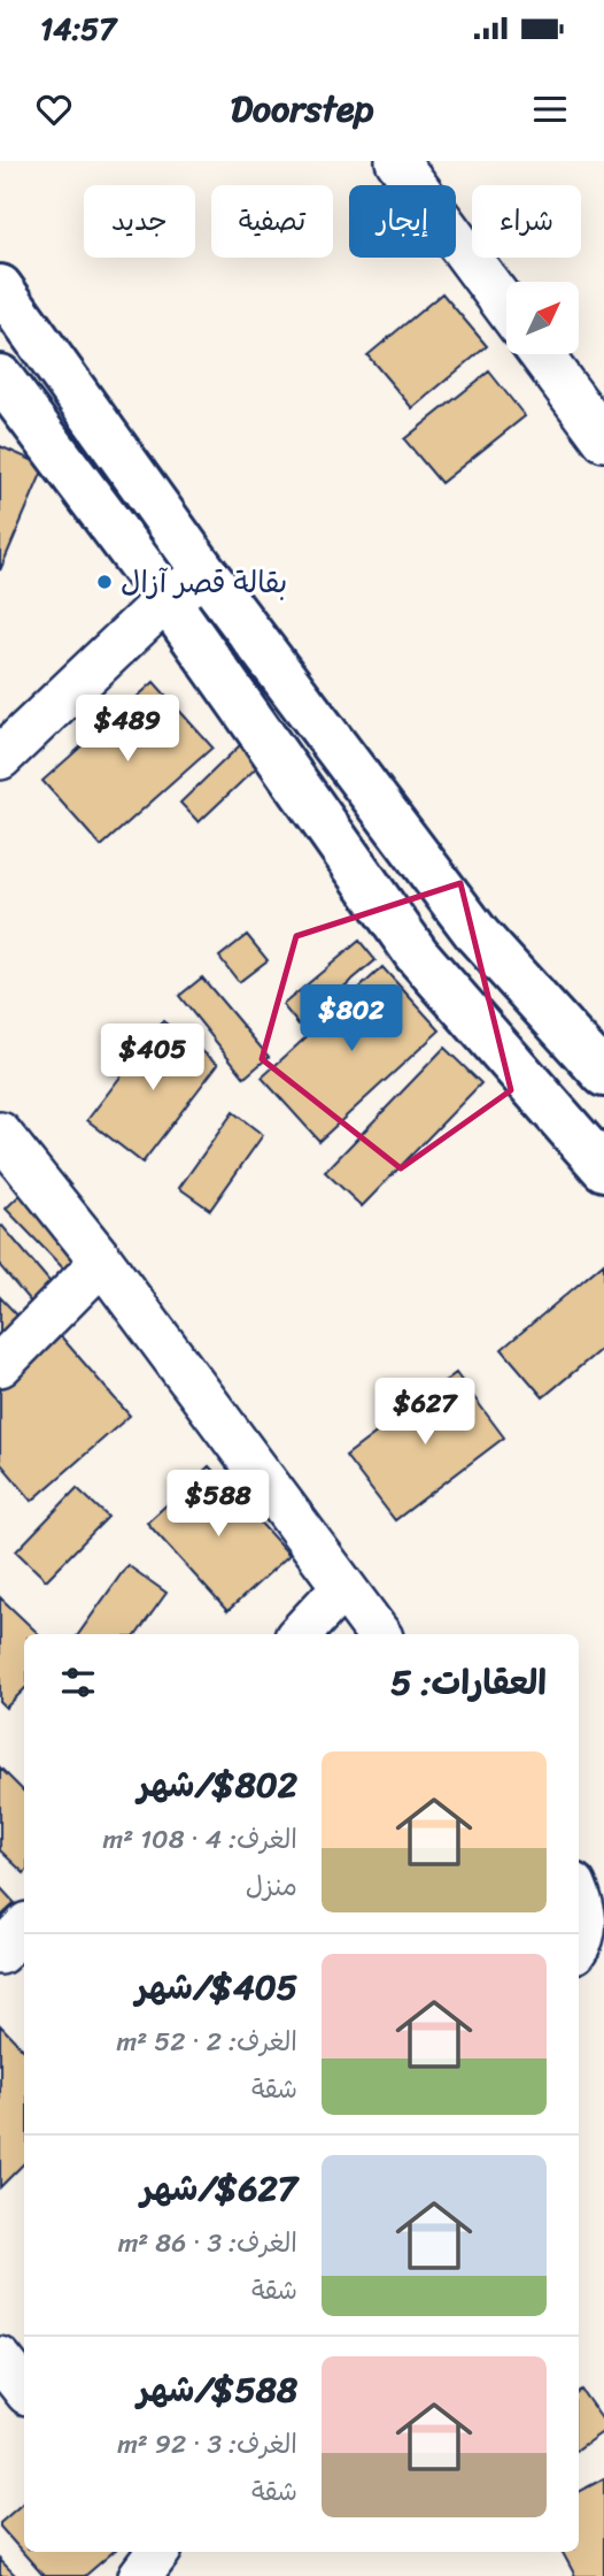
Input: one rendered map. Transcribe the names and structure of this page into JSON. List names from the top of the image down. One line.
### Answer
{"places":["بقالة قصر آزال"],"north":"top right","page":{"status":"14:57","header":"Doorstep","chip":["شراء","إيجار","تصفية","جديد"],"price":["$489","$802","$405","$627","$588"],"heading":"العقارات: 5","list":[{"name":"$802/شهر","note":"الغرف: 4 · 108 m² · منزل"},{"name":"$405/شهر","note":"الغرف: 2 · 52 m² · شقة"},{"name":"$627/شهر","note":"الغرف: 3 · 86 m² · شقة"},{"name":"$588/شهر","note":"الغرف: 3 · 92 m² · شقة"}]}}
